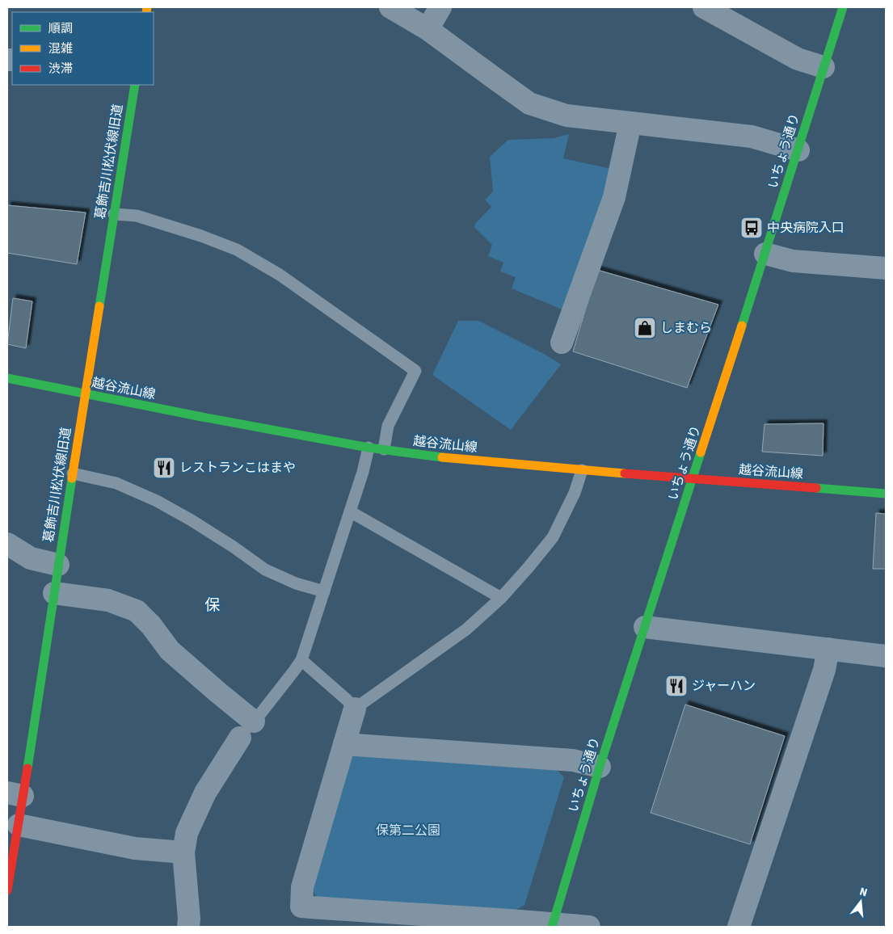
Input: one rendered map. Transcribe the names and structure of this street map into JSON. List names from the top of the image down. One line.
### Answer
{"streets":{"street":["いちょう通り","葛飾吉川松伏線旧道","越谷流山線"]},"crossings":[["いちょう通り","越谷流山線"],["葛飾吉川松伏線旧道","越谷流山線"]],"districts":["保"],"parks":["保第二公園"],"places":{"bus stop":["中央病院入口"],"shop":["しまむら"],"restaurant":["レストランこはまや","ジャーハン"]},"legend":["順調","混雑","渋滞"],"north":"top"}
